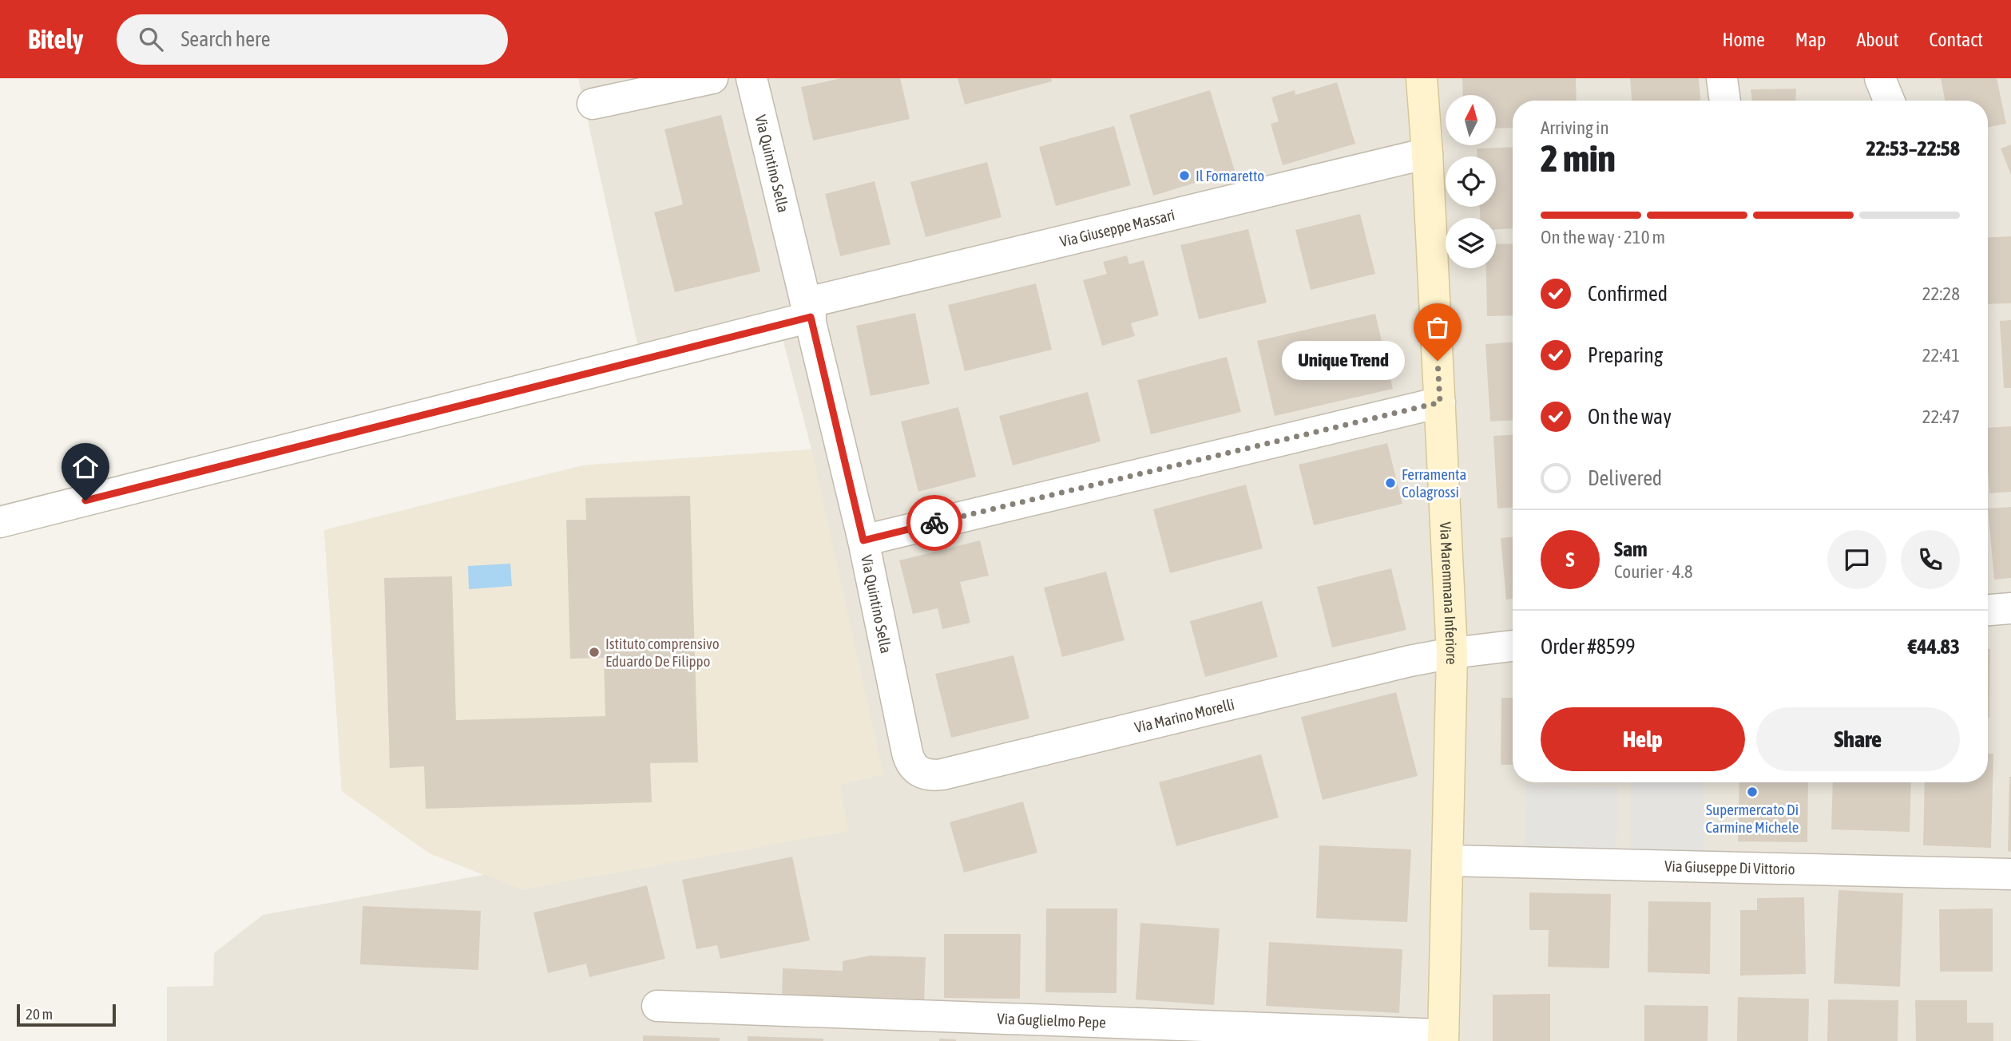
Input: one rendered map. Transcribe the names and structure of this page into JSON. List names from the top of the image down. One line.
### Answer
{"streets":{"main road":["Via Maremmana Inferiore"],"street":["Via Quintino Sella","Via Giuseppe Massari","Via Marino Morelli","Via Giuseppe Di Vittorio","Via Guglielmo Pepe"]},"crossings":[["Via Quintino Sella","Via Giuseppe Massari"],["Via Quintino Sella","Via Marino Morelli"],["Via Giuseppe Massari","Via Maremmana Inferiore"],["Via Maremmana Inferiore","Via Marino Morelli"],["Via Maremmana Inferiore","Via Giuseppe Di Vittorio"],["Via Maremmana Inferiore","Via Guglielmo Pepe"]],"places":["Il Fornaretto","Unique Trend","Ferramenta Colagrossi","Istituto comprensivo Eduardo De Filippo","Supermercato Di Carmine Michele"],"scale_bar":"20 m","north":"top","page":{"header":"Bitely","search":"Search here","nav":["Home","Map","About","Contact"],"heading":["2 min","Arriving in","22:53–22:58"],"panel":["Sam","Courier · 4.8","Order #8599","€44.83"],"bar":"On the way · 210 m","list":[["Confirmed","22:28"],["Preparing","22:41"],["On the way","22:47"],"Delivered"],"bubble":"Unique Trend","round":"S","buttons":["Help","Share"],"scale":"20 m"}}
